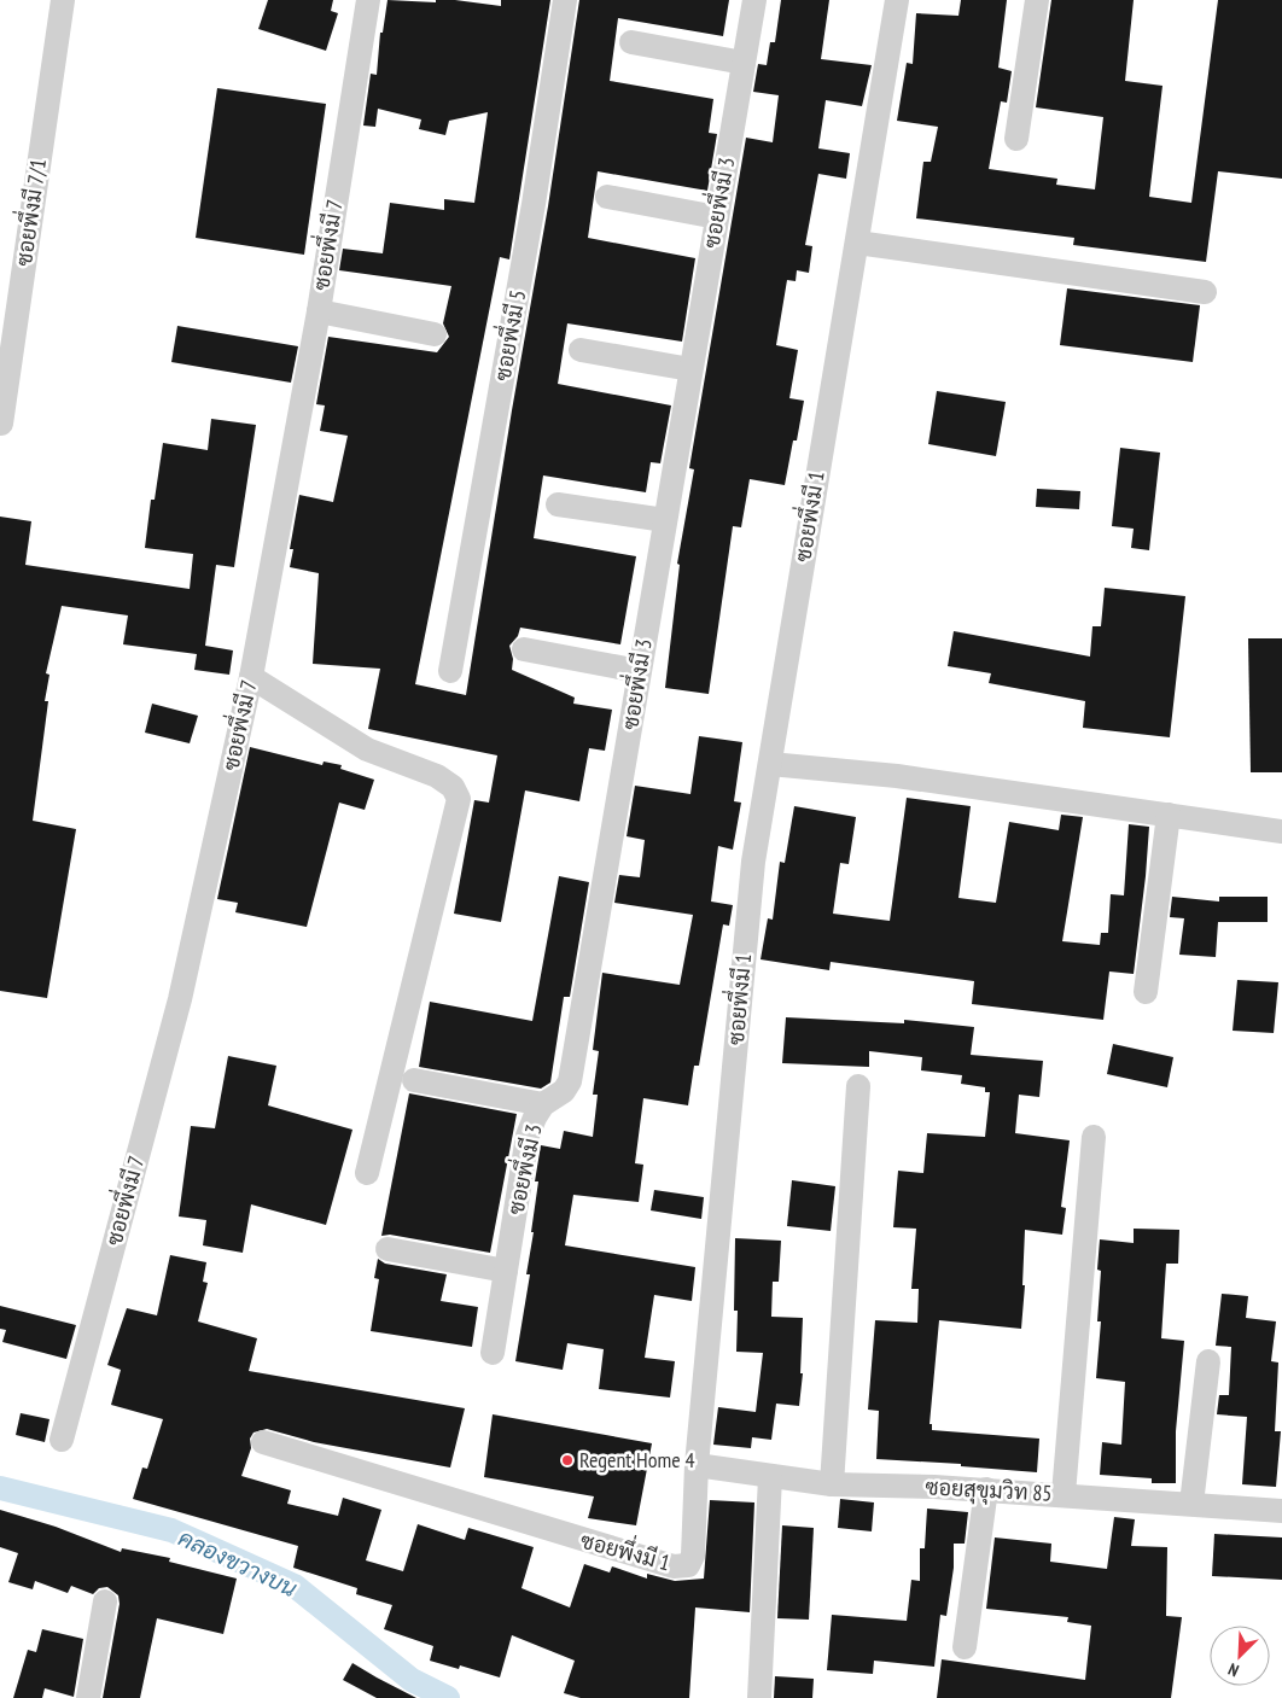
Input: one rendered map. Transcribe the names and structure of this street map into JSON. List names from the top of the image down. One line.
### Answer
{"streets":{"street":["ซอยพึ่งมี 3","ซอยพึ่งมี 7/1","ซอยพึ่งมี 7","ซอยพึ่งมี 5","ซอยพึ่งมี 1","ซอยสุขุมวิท 85"]},"crossings":[["ซอยพึ่งมี 1","ซอยสุขุมวิท 85"]],"water":["คลองขวางบน"],"places":["Regent Home 4"],"north":"bottom left"}
